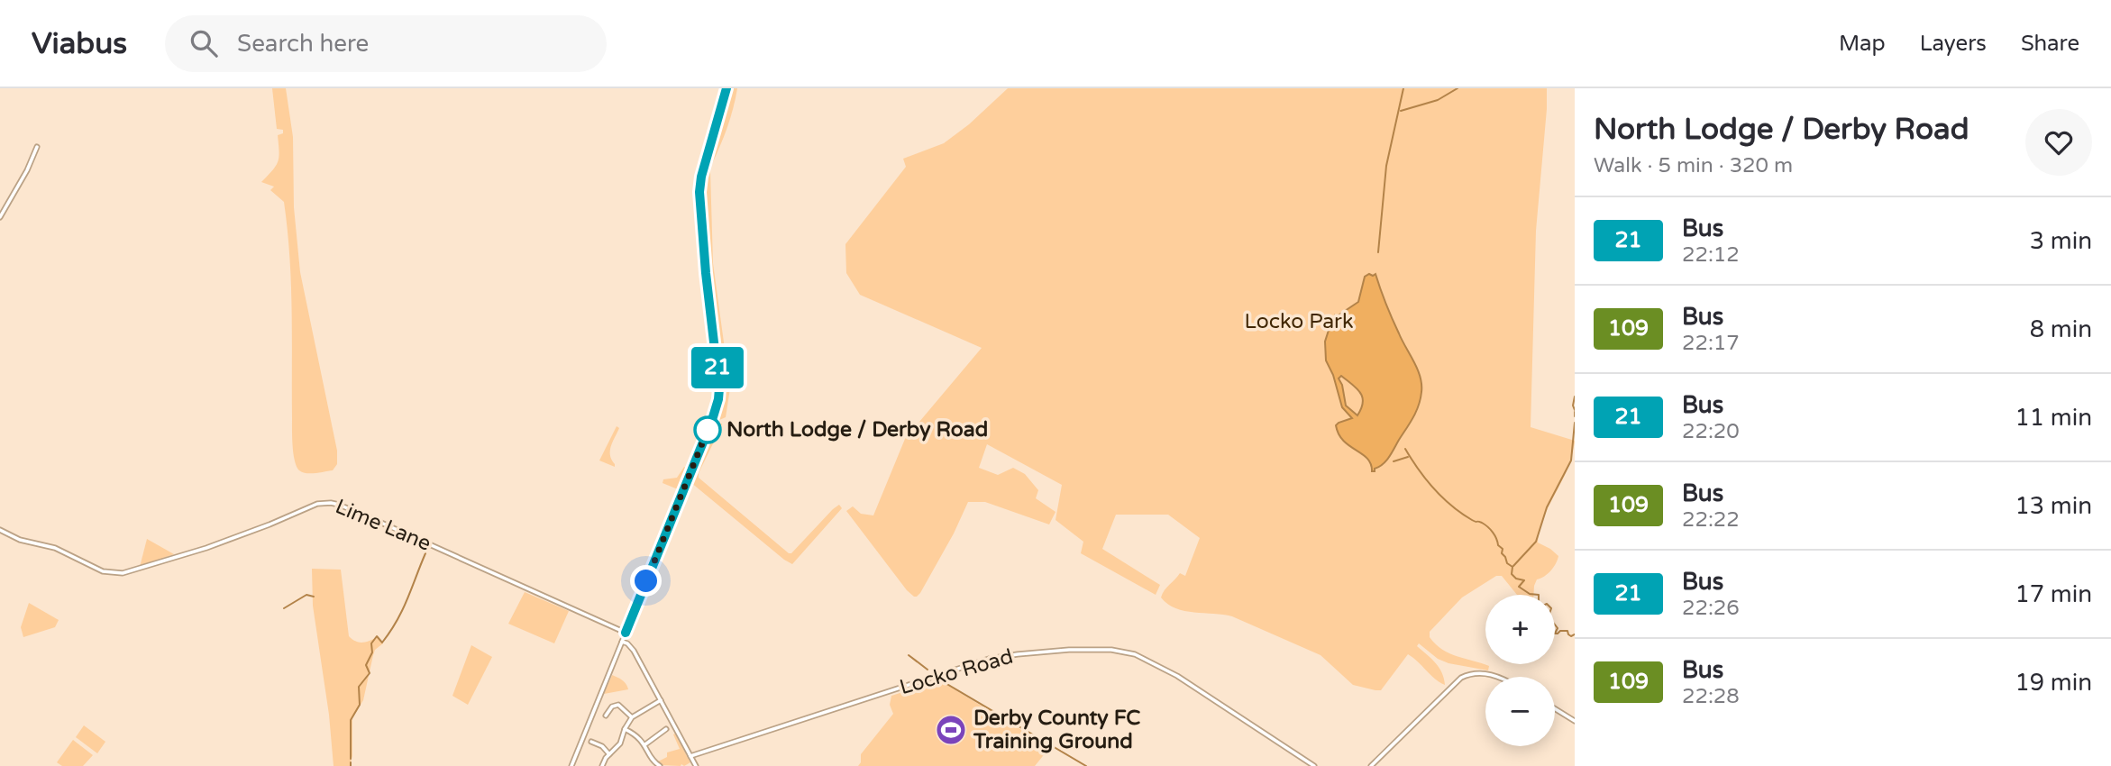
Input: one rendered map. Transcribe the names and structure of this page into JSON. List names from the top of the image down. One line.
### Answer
{"streets":{"street":["Lime Lane","Locko Road"]},"parks":["Locko Park"],"places":{"other":["North Lodge / Derby Road"],"sports":["Derby County FC Training Ground"]},"lines":["bus line 21"],"page":{"header":"Viabus","search":"Search here","nav":["Map","Layers","Share"],"on_map":"21","heading":["North Lodge / Derby Road","Walk · 5 min · 320 m"],"list":[{"mark":"21","name":"Bus","note":"22:12","value":"3 min"},{"mark":"109","name":"Bus","note":"22:17","value":"8 min"},{"mark":"21","name":"Bus","note":"22:20","value":"11 min"},{"mark":"109","name":"Bus","note":"22:22","value":"13 min"},{"mark":"21","name":"Bus","note":"22:26","value":"17 min"},{"mark":"109","name":"Bus","note":"22:28","value":"19 min"}],"map_buttons":["+","−"]}}
